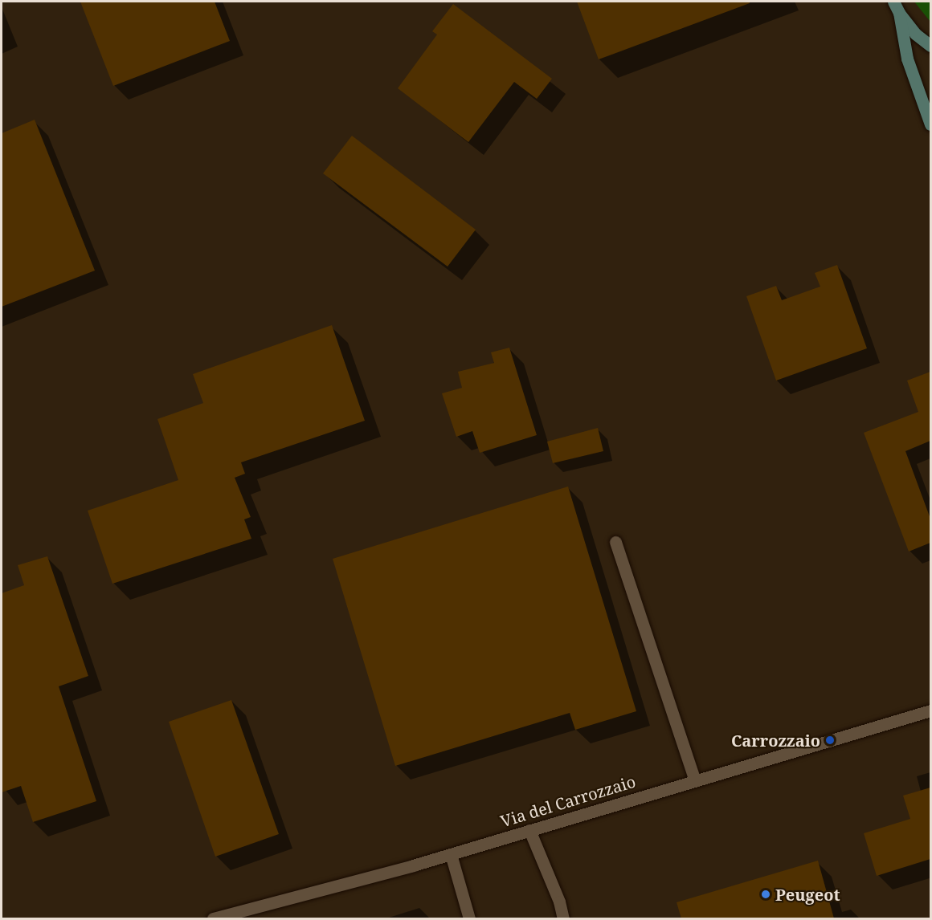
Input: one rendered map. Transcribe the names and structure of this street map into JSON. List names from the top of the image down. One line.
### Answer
{"streets":{"street":["Via del Carrozzaio"]},"places":["Carrozzaio","Peugeot"]}
